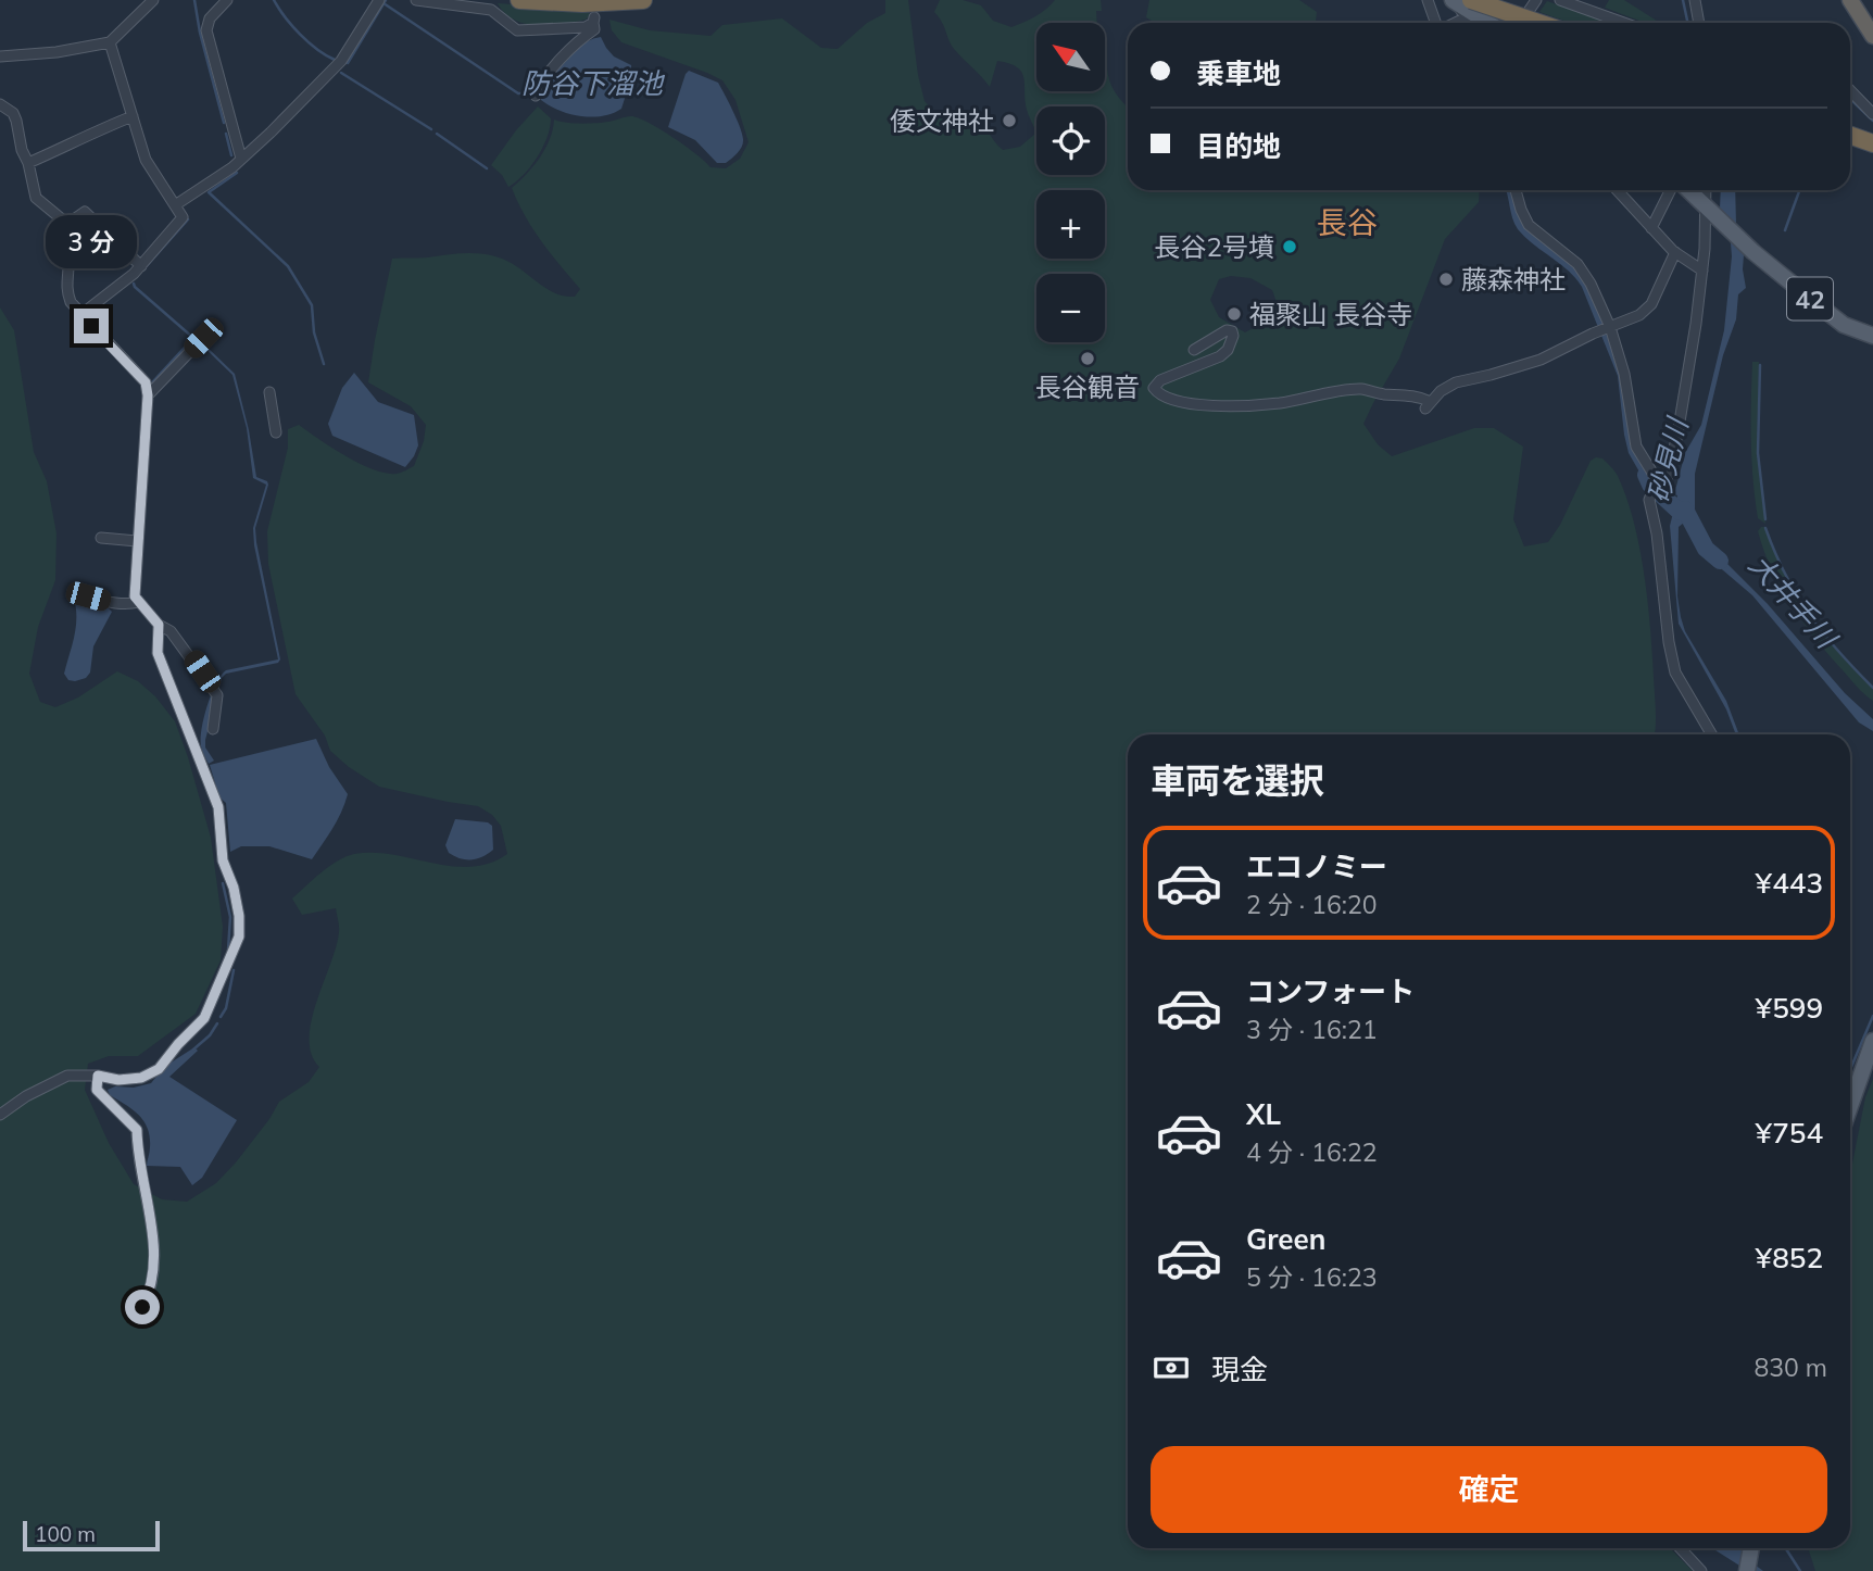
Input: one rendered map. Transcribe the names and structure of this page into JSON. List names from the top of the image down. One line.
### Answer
{"streets":{"main road":["42"]},"districts":["長谷"],"water":["防谷下溜池","砂見川","大井手川"],"places":["倭文神社","長谷2号墳","藤森神社","福聚山 長谷寺","長谷観音"],"scale_bar":"100 m","north":"top left","page":{"map_buttons":["+","−"],"banner":["乗車地","目的地"],"bubble":"3 分","heading":"車両を選択","list":[{"name":"エコノミー","note":"2 分 · 16:20","value":"¥443"},{"name":"コンフォート","note":"3 分 · 16:21","value":"¥599"},{"name":"XL","note":"4 分 · 16:22","value":"¥754"},{"name":"Green","note":"5 分 · 16:23","value":"¥852"}],"pay":["現金","830 m"],"buttons":"確定","scale":"100 m"}}
